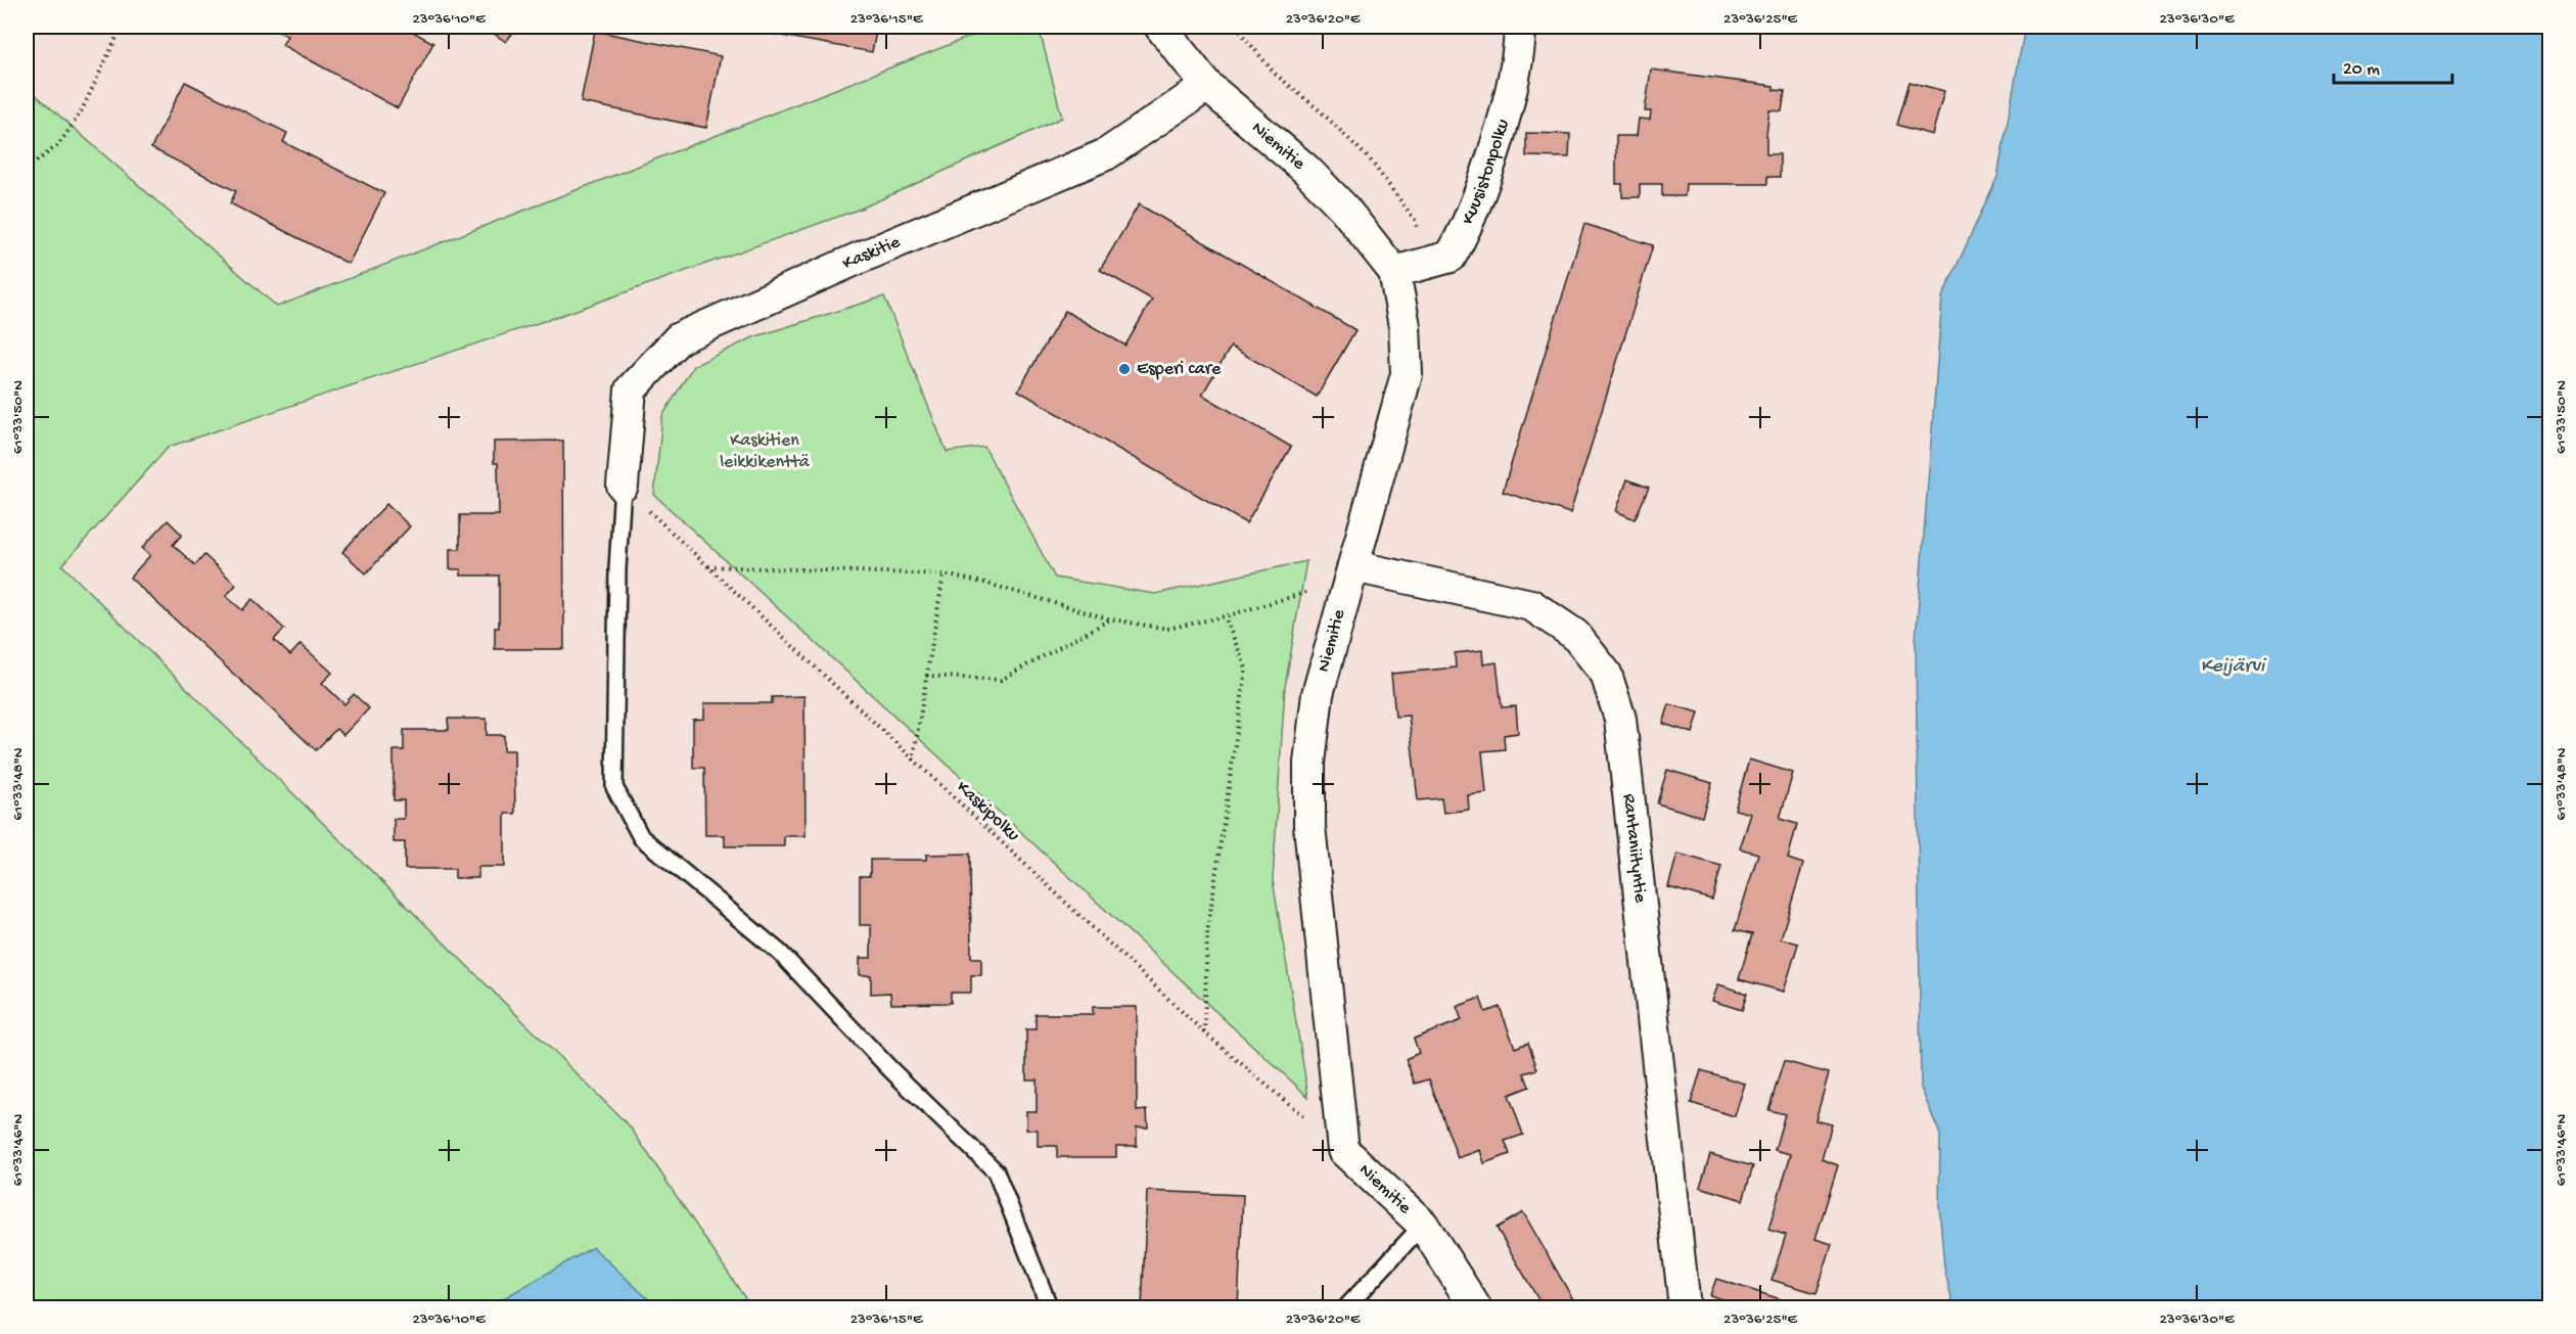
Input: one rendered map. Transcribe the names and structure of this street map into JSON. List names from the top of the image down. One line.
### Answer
{"streets":{"street":["Niemitie","Kuusistonpolku","Kaskitie","Rantaniityntie"],"path":["Kaskipolku"]},"crossings":[["Niemitie","Kuusistonpolku"],["Niemitie","Kaskitie"],["Niemitie","Kaskipolku"],["Niemitie","Rantaniityntie"],["Kaskitie","Kaskipolku"]],"water":["Keijärvi"],"parks":["Kaskitien leikkikenttä"],"places":["Esperi care"],"scale_bar":"20 m","coordinates":["23°36'10\"E","23°36'15\"E","23°36'20\"E","23°36'25\"E","23°36'30\"E","61°33'50\"N","61°33'48\"N","61°33'46\"N"]}
